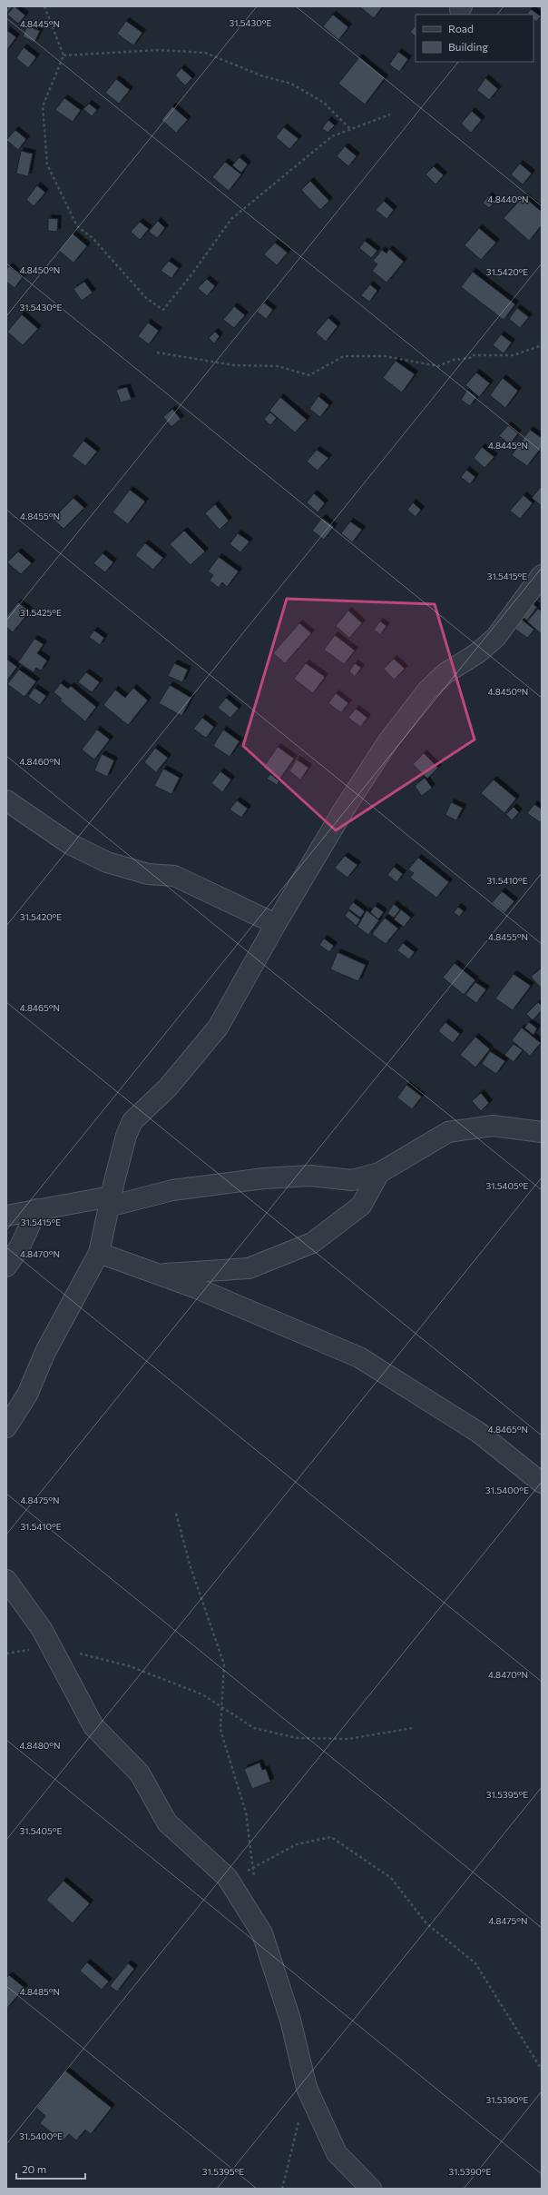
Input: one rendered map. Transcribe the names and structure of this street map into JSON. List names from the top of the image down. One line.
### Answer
{"legend":["Road","Building"],"scale_bar":"20 m","coordinates":["31.5430°E","4.8445°N","4.8440°N","4.8450°N","31.5420°E","4.8455°N","31.5415°E","31.5425°E","4.8460°N","31.5410°E","4.8465°N","31.5405°E","4.8470°N","31.5400°E","4.8475°N","4.8480°N","31.5395°E","4.8485°N","31.5390°E"]}
